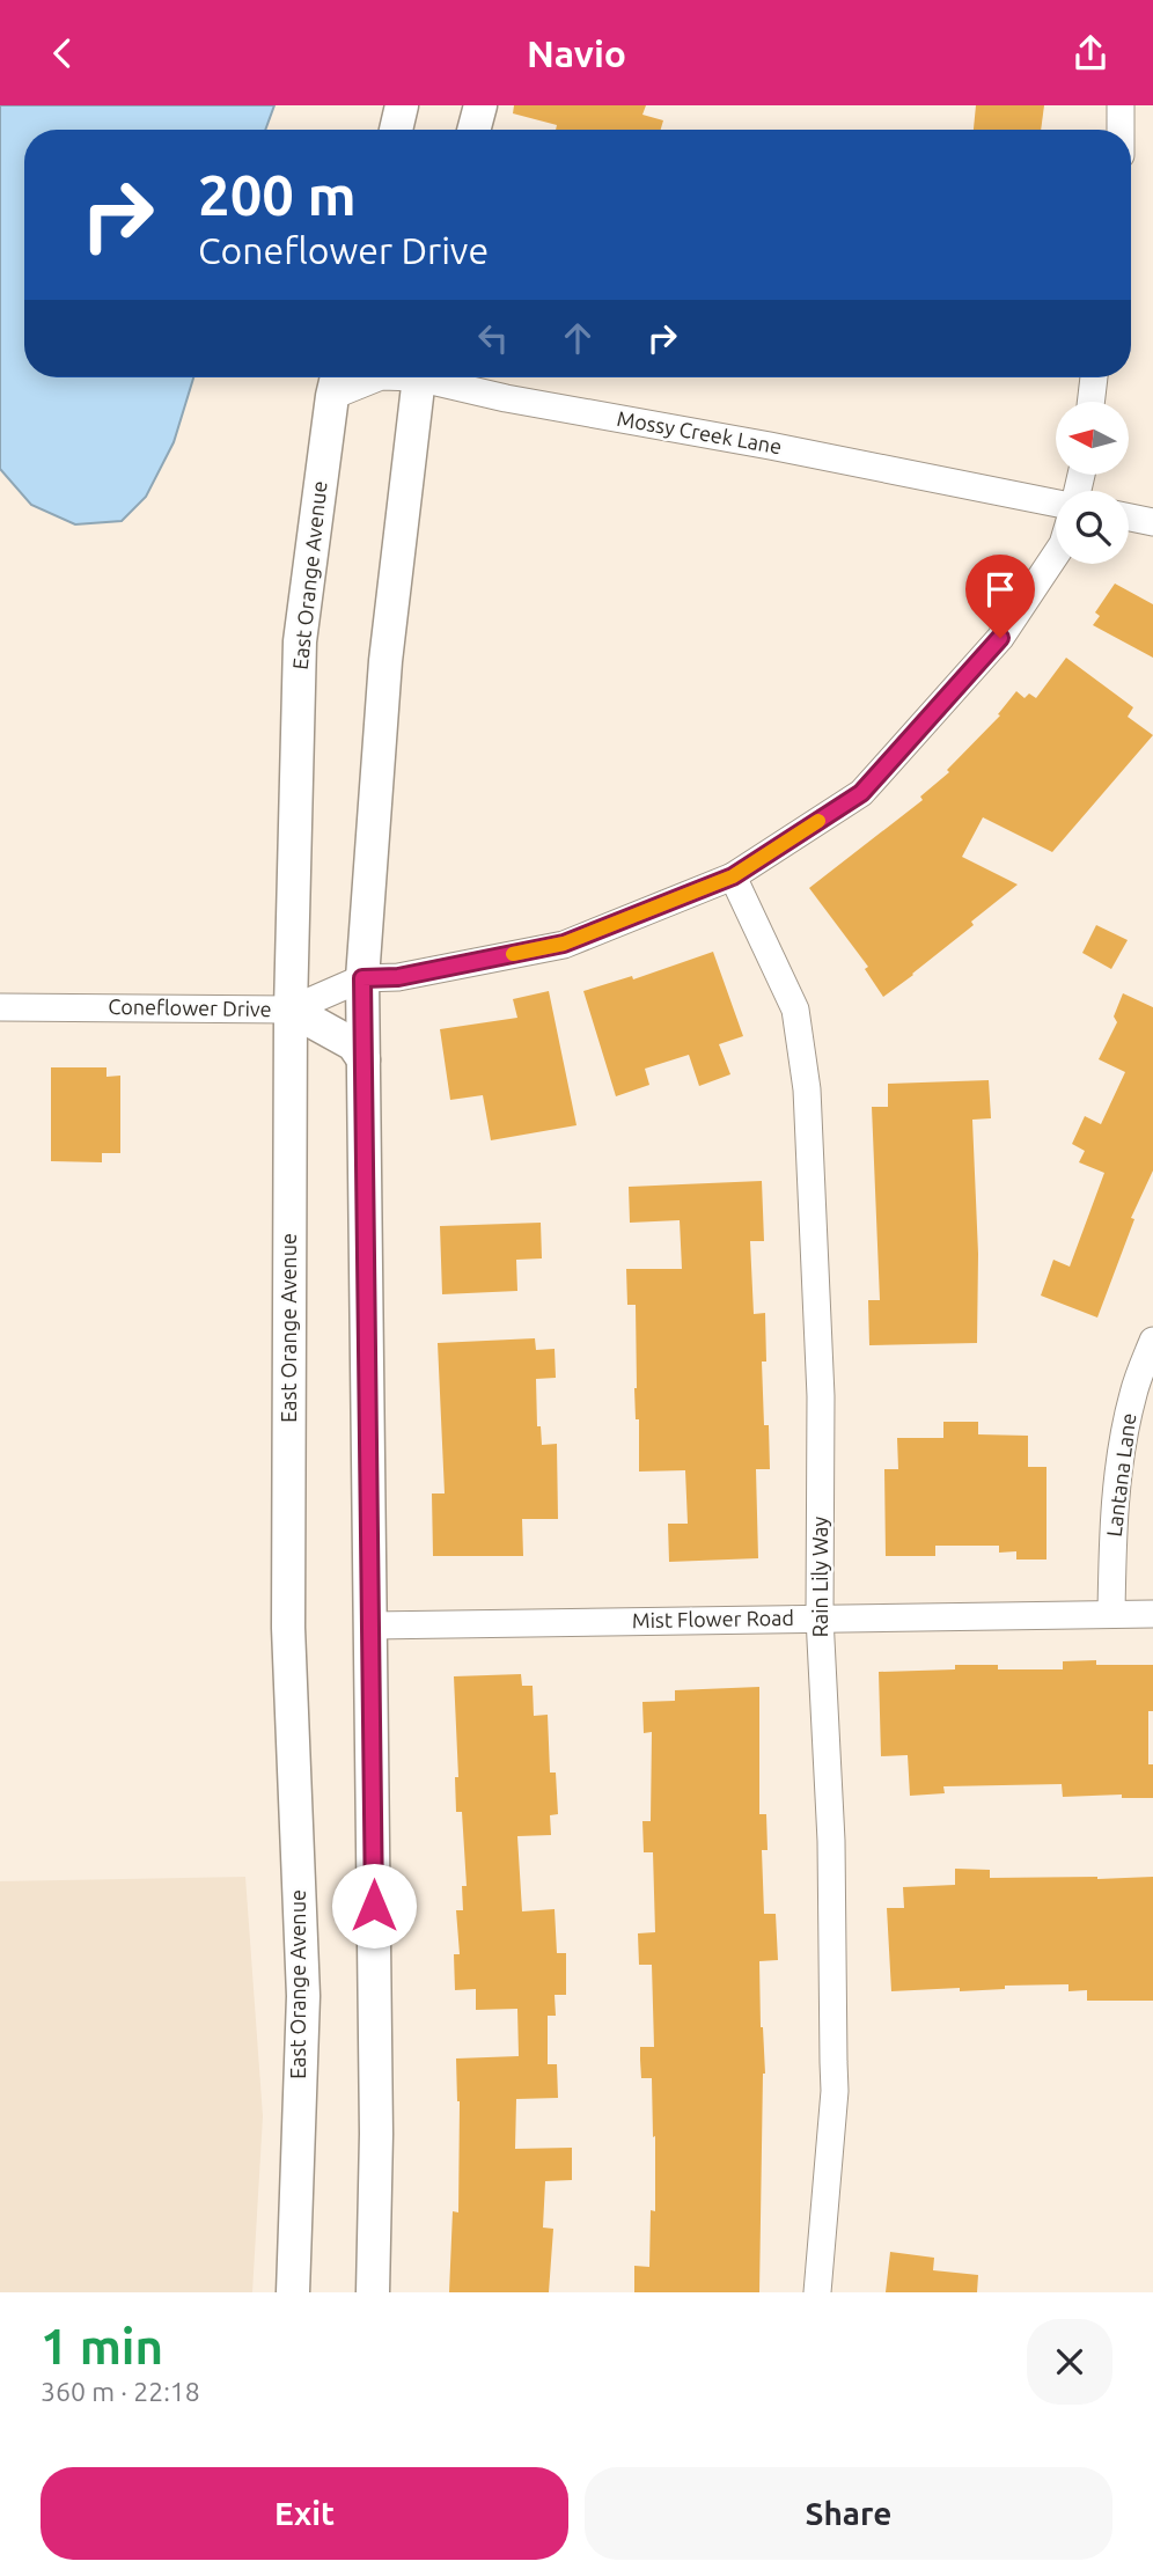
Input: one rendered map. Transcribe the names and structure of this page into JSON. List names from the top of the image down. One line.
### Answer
{"streets":{"street":["Mossy Creek Lane","East Orange Avenue","Coneflower Drive","Lantana Lane","Rain Lily Way","Mist Flower Road"]},"crossings":[["Mossy Creek Lane","East Orange Avenue"],["East Orange Avenue","Coneflower Drive"],["Coneflower Drive","Rain Lily Way"],["Lantana Lane","Mist Flower Road"],["Rain Lily Way","Mist Flower Road"]],"north":"left","page":{"header":"Navio","turn":["200 m","Coneflower Drive"],"heading":["1 min","360 m · 22:18"],"buttons":["Exit","Share"]}}
